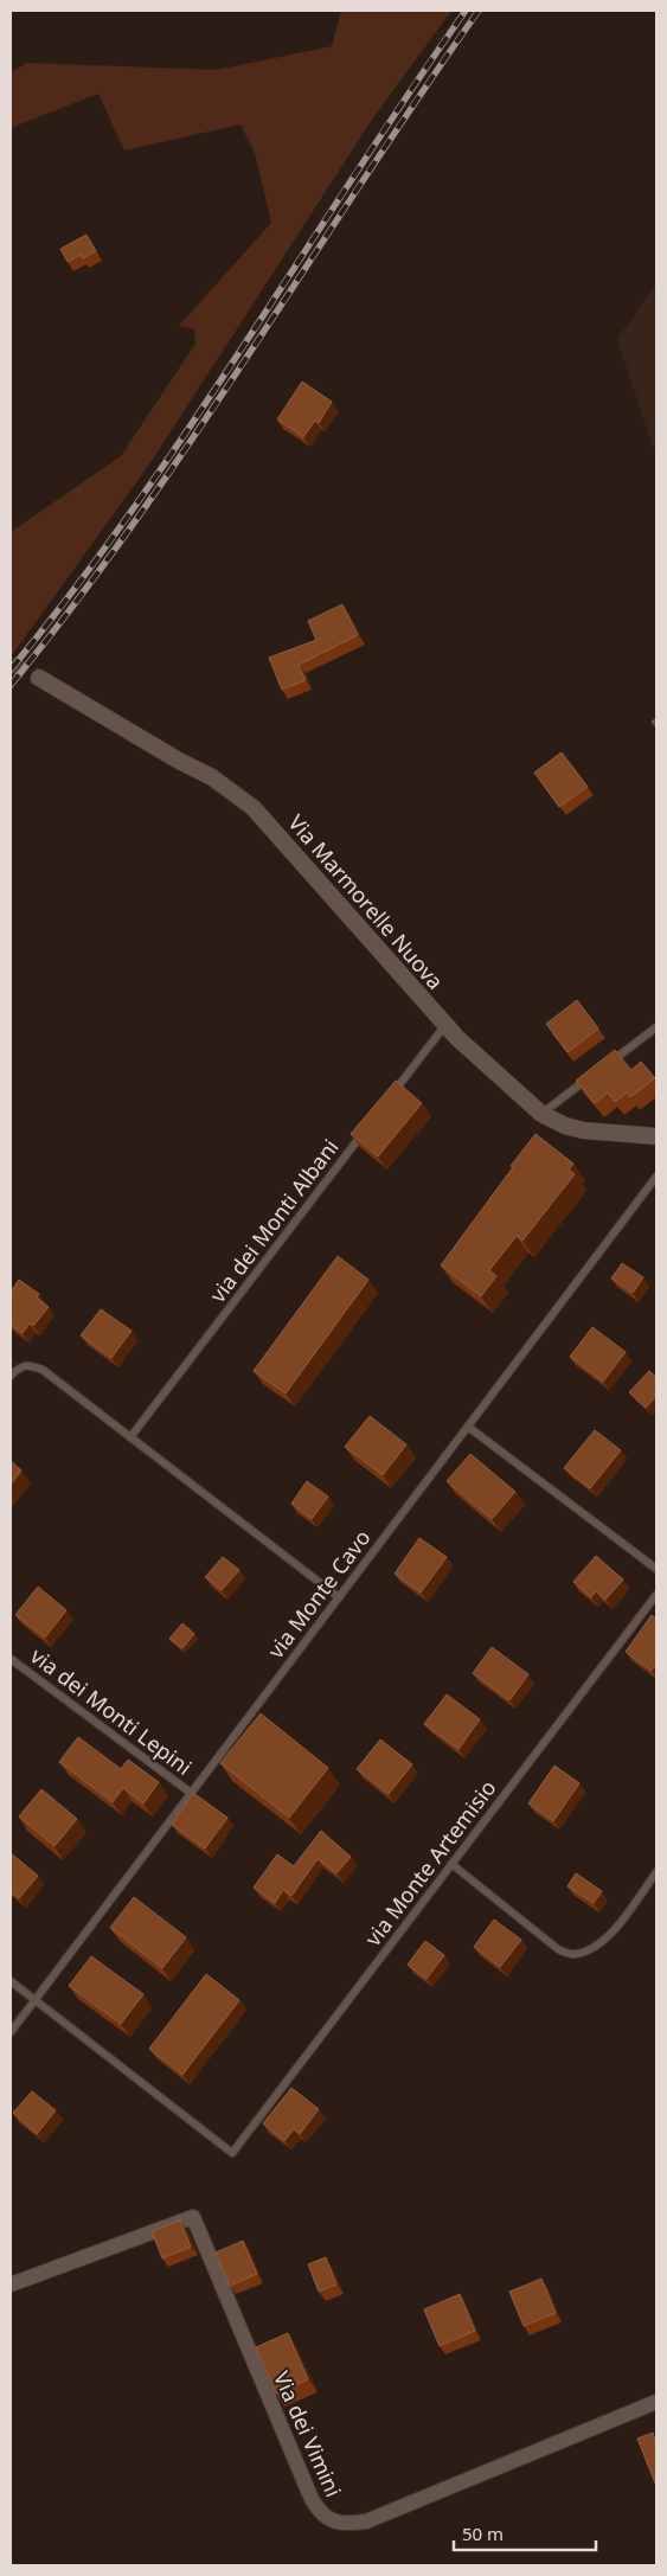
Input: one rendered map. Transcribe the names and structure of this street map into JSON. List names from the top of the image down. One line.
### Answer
{"streets":{"street":["Via Marmorelle Nuova","Via dei Vimini"],"lane":["via dei Monti Albani","via Monte Cavo","via dei Monti Lepini","via Monte Artemisio"]},"crossings":[["via Monte Cavo","via dei Monti Lepini"],["via Monte Cavo","via Monte Artemisio"]],"scale_bar":"50 m"}
